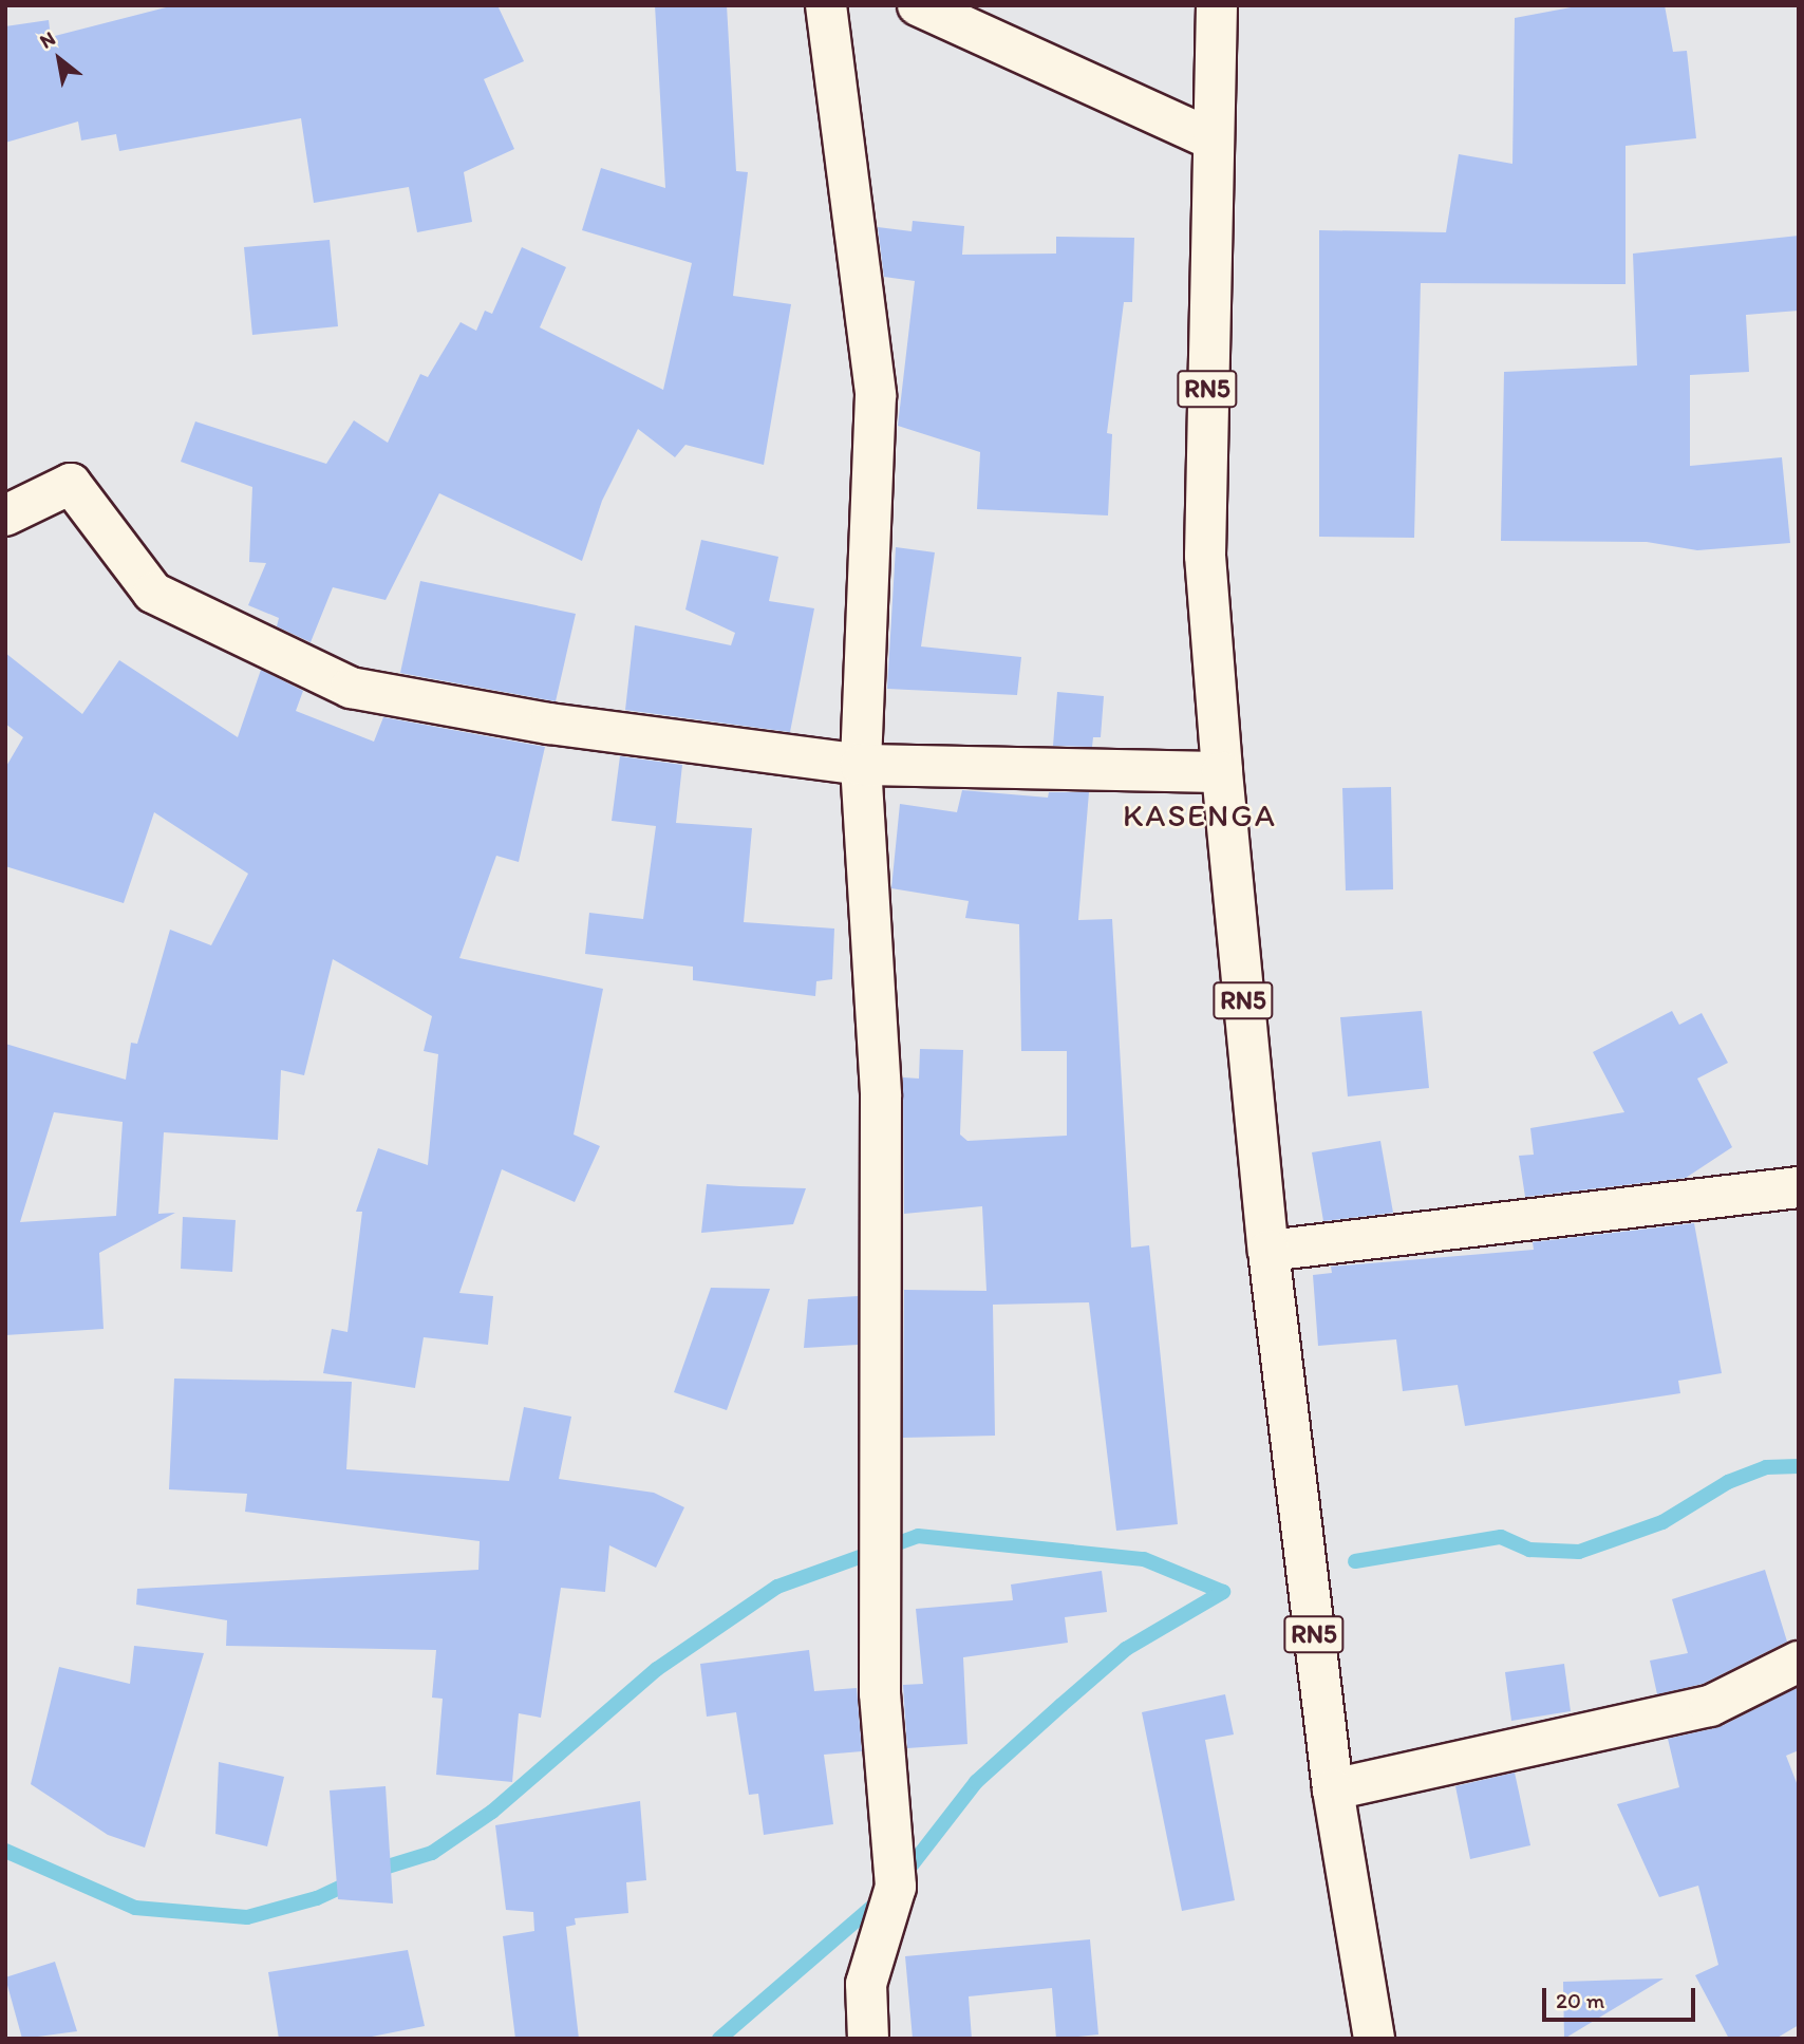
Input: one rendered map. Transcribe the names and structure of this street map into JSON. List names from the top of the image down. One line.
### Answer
{"streets":{"main road":["RN5"]},"districts":["KASENGA"],"scale_bar":"20 m","north":"top left"}
